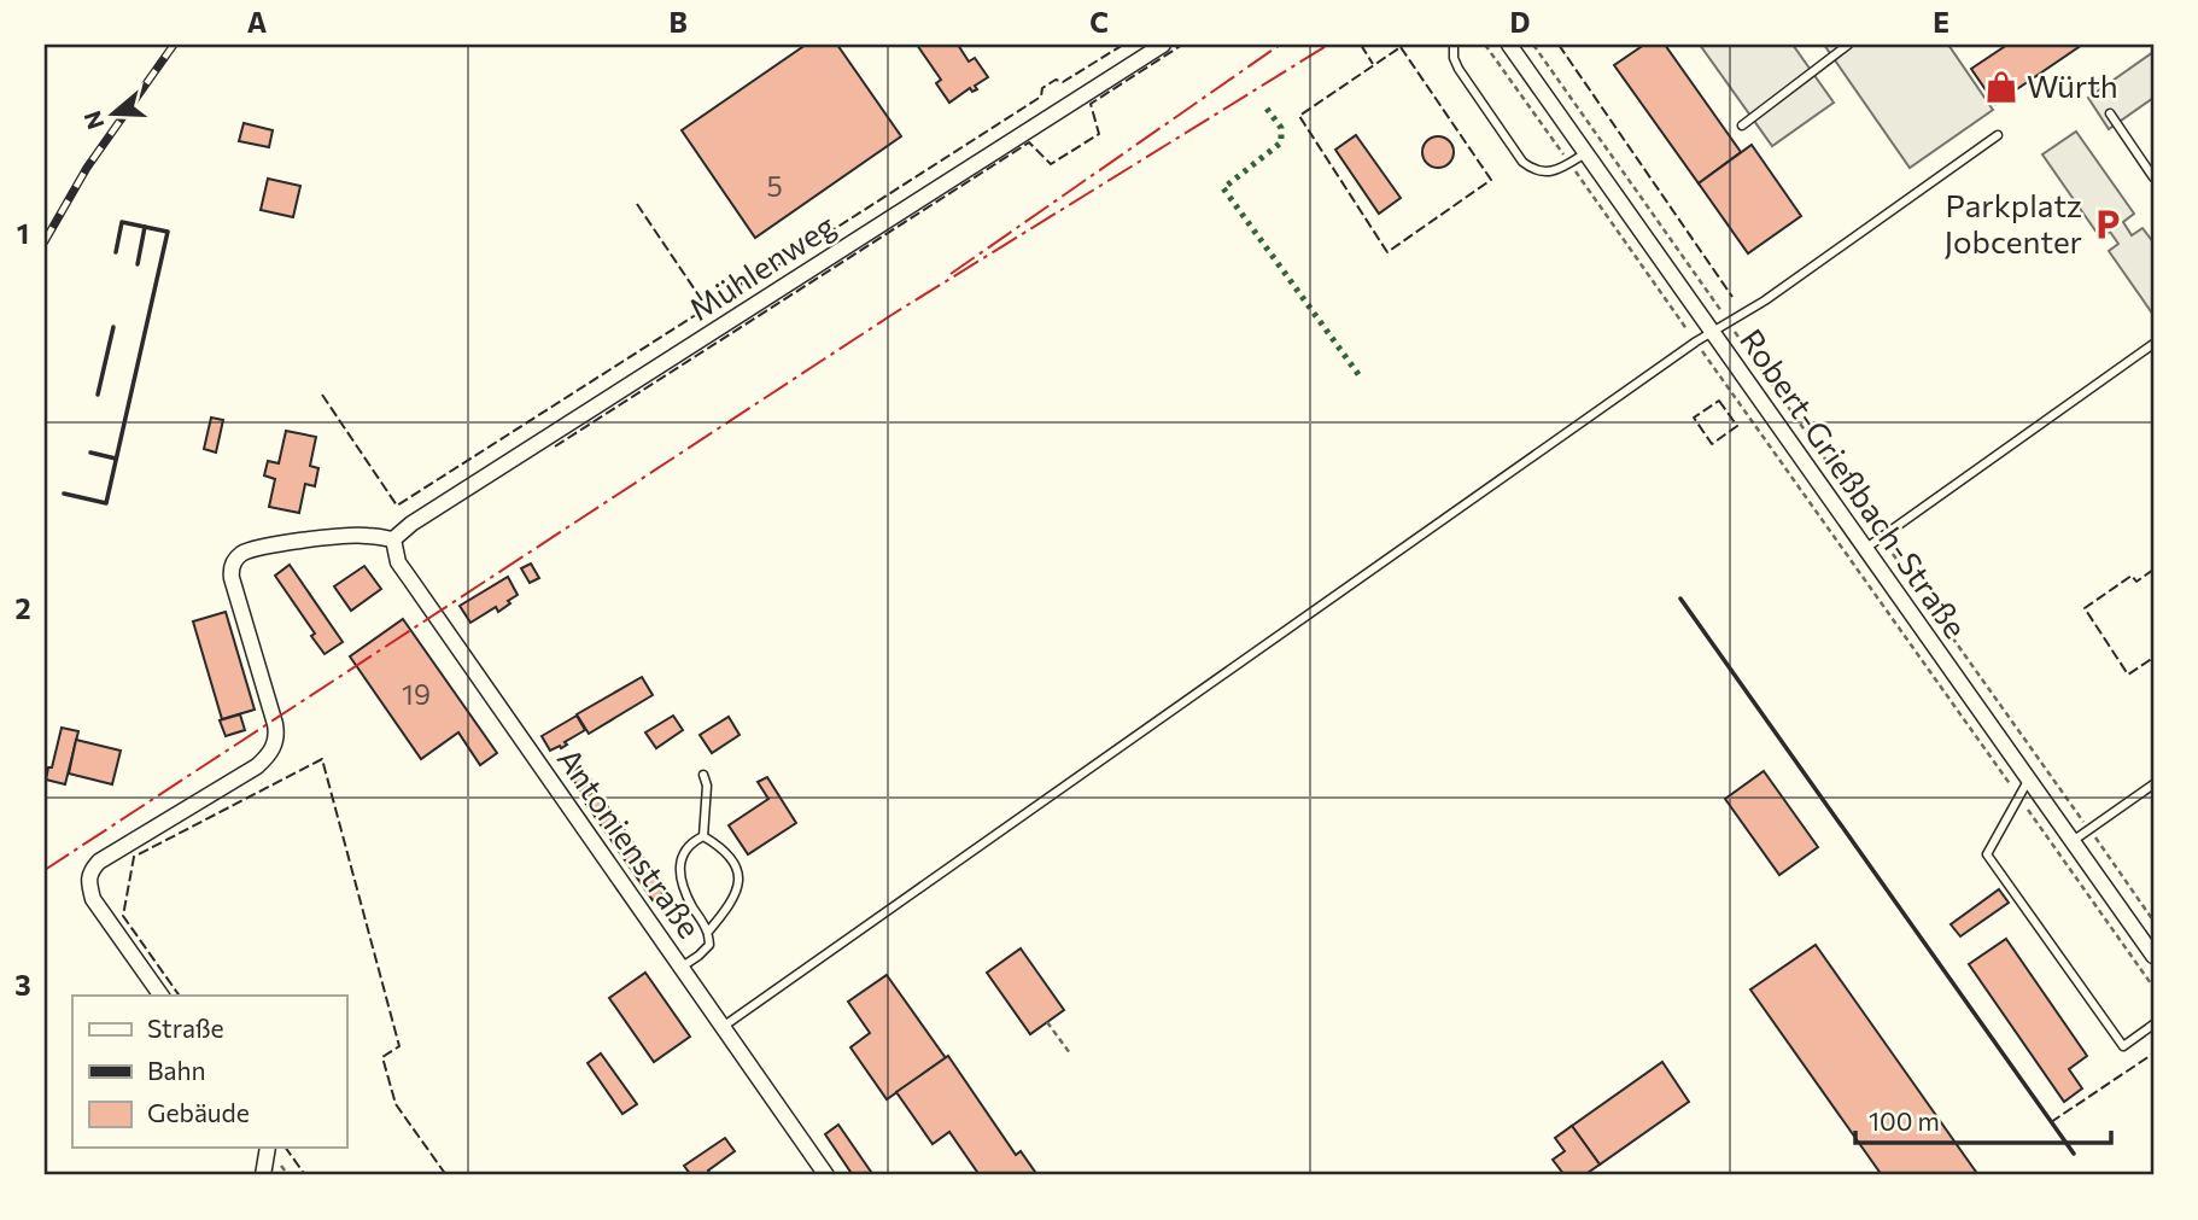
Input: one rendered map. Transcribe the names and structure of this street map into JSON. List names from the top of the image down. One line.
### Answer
{"streets":{"street":["Mühlenweg","Robert-Grießbach-Straße","Antonienstraße"]},"crossings":[["Mühlenweg","Antonienstraße"]],"places":{"shop":["Würth"],"parking":["Parkplatz Jobcenter"]},"house_numbers":["5","19"],"legend":["Straße","Bahn","Gebäude"],"scale_bar":"100 m","north":"left","grid":{"columns":["A","B","C","D","E"],"rows":["1","2","3"]}}
